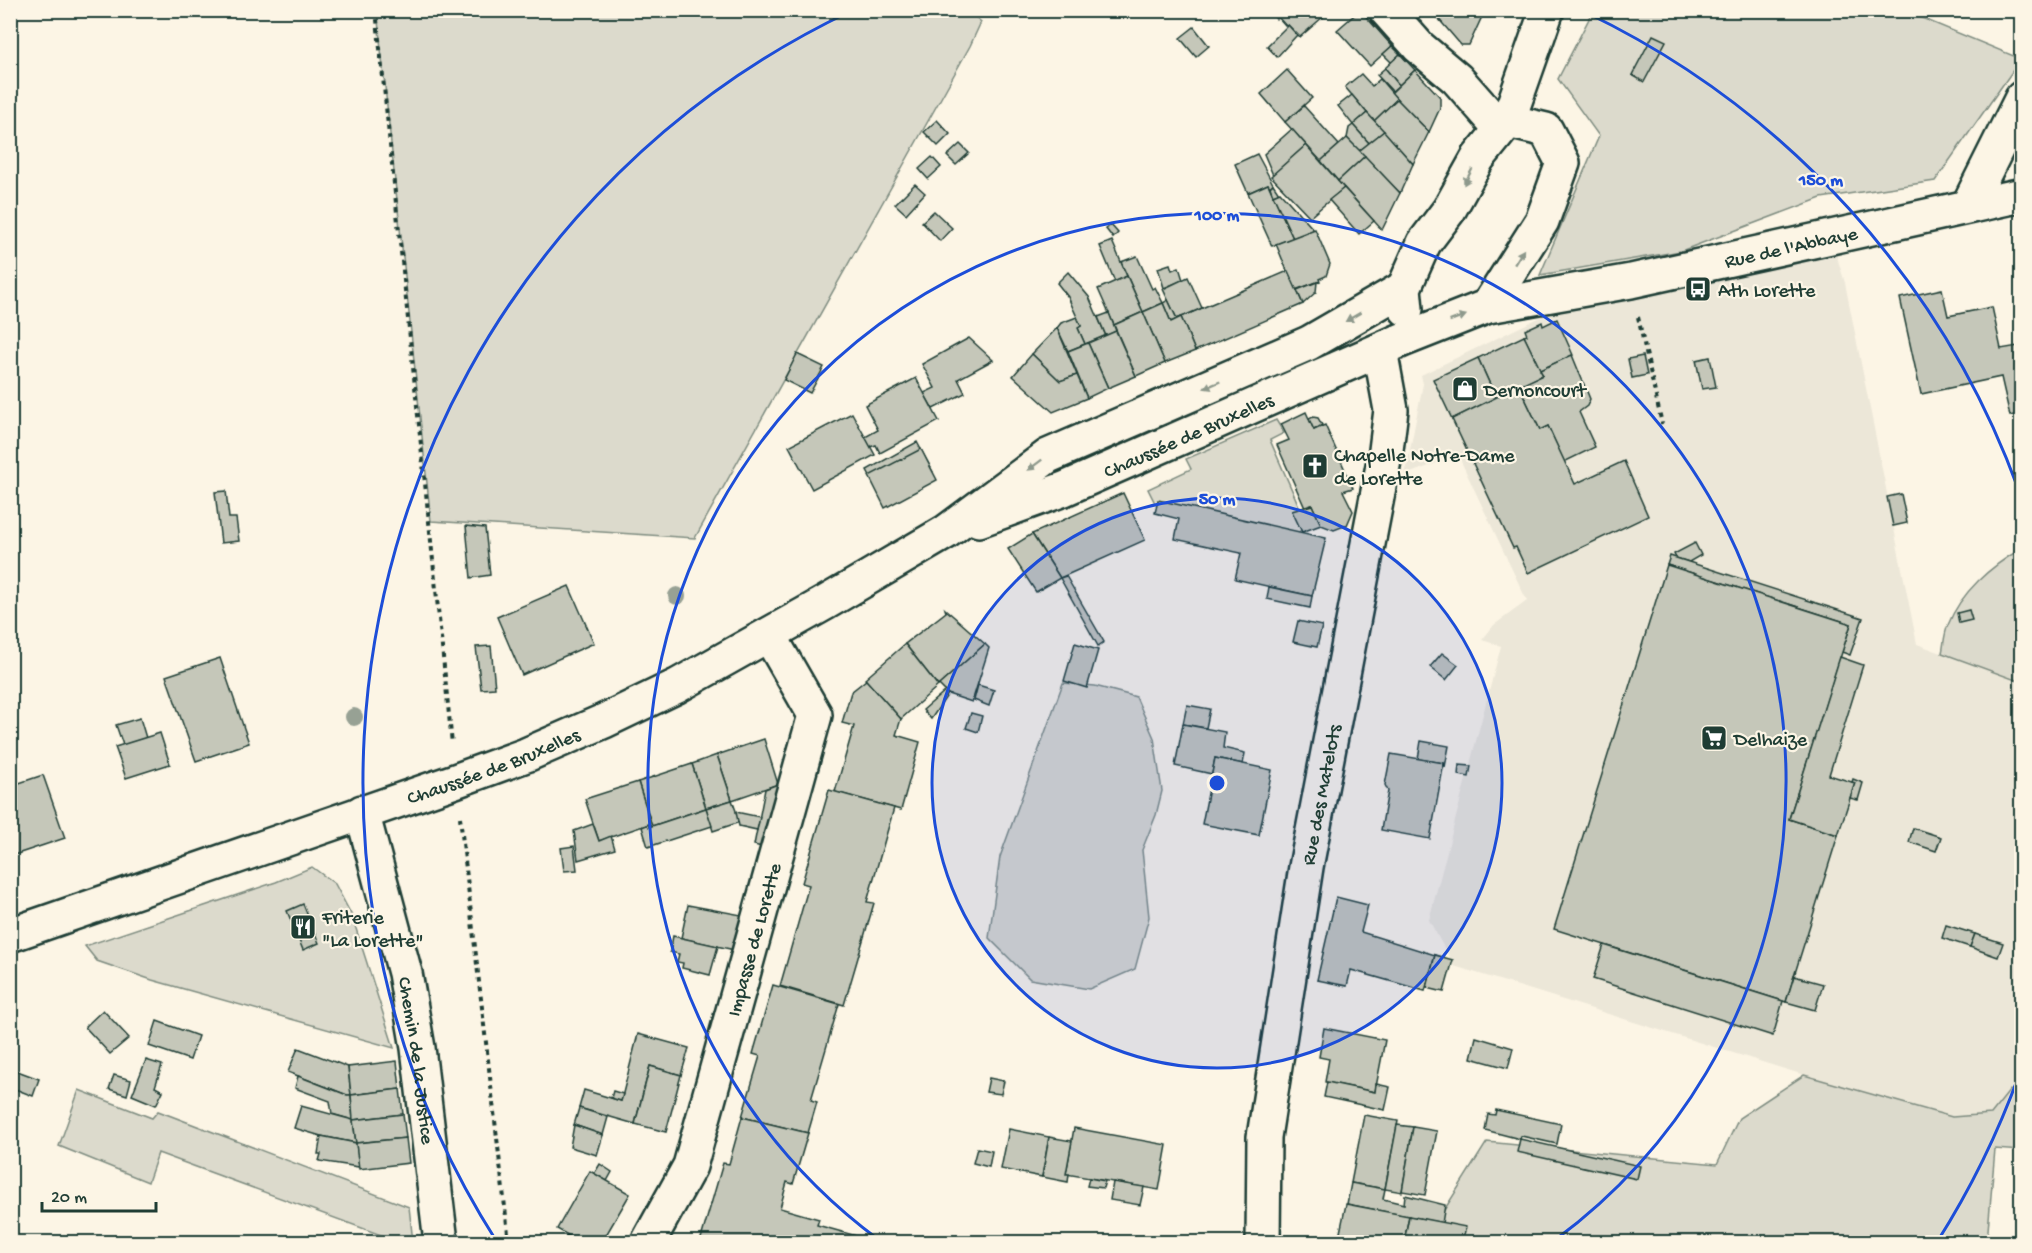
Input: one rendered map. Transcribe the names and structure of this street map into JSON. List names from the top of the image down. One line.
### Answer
{"streets":{"street":["Rue de l'Abbaye","Chaussée de Bruxelles","Rue des Matelots","Impasse de Lorette","Chemin de la Justice"]},"crossings":[["Rue de l'Abbaye","Chaussée de Bruxelles"],["Chaussée de Bruxelles","Rue des Matelots"],["Chaussée de Bruxelles","Impasse de Lorette"],["Chaussée de Bruxelles","Chemin de la Justice"]],"places":{"bus stop":["Ath Lorette"],"shop":["Dernoncourt"],"church":["Chapelle Notre-Dame de Lorette"],"supermarket":["Delhaize"],"restaurant":["Friterie \"La Lorette\""]},"scale_bar":"20 m","rings":["150 m","100 m","50 m"]}
